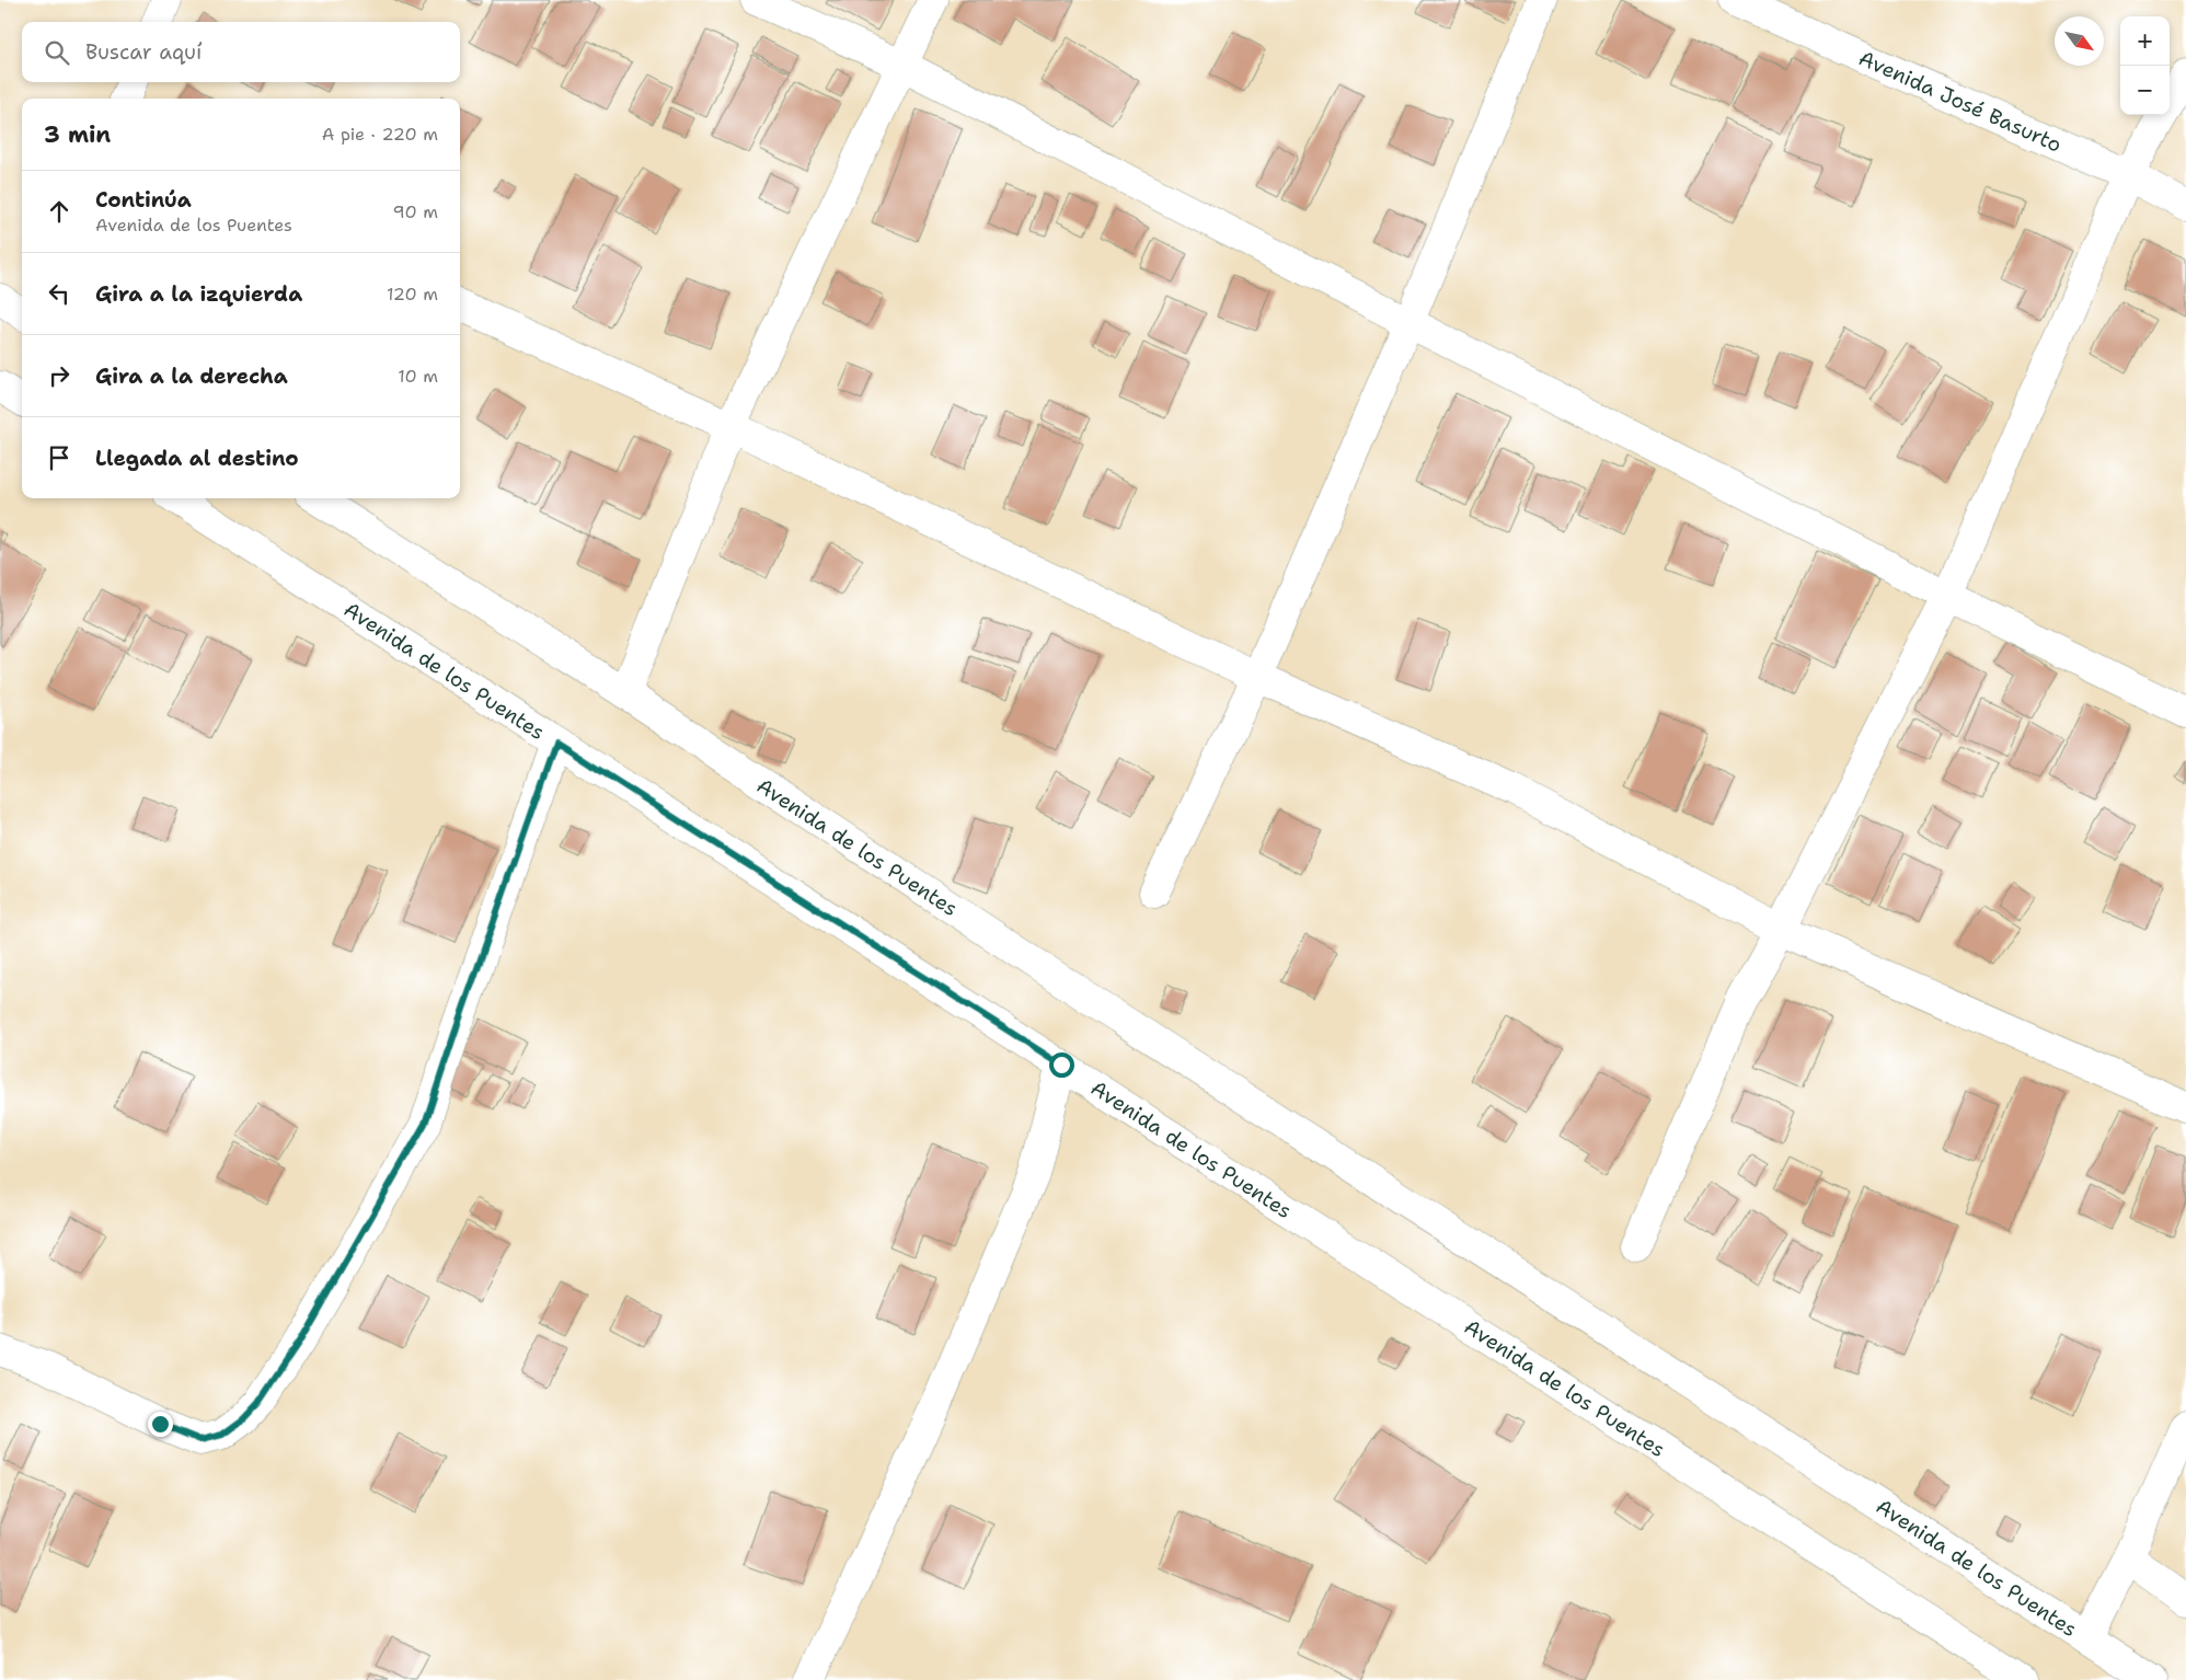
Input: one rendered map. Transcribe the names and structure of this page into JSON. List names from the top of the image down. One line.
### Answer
{"streets":{"street":["Avenida José Basurto","Avenida de los Puentes"]},"north":"bottom right","page":{"map_buttons":["+","−"],"search":"Buscar aquí","heading":["3 min","A pie · 220 m"],"list":[["Continúa","Avenida de los Puentes","90 m"],["Gira a la izquierda","120 m"],["Gira a la derecha","10 m"],"Llegada al destino"]}}
